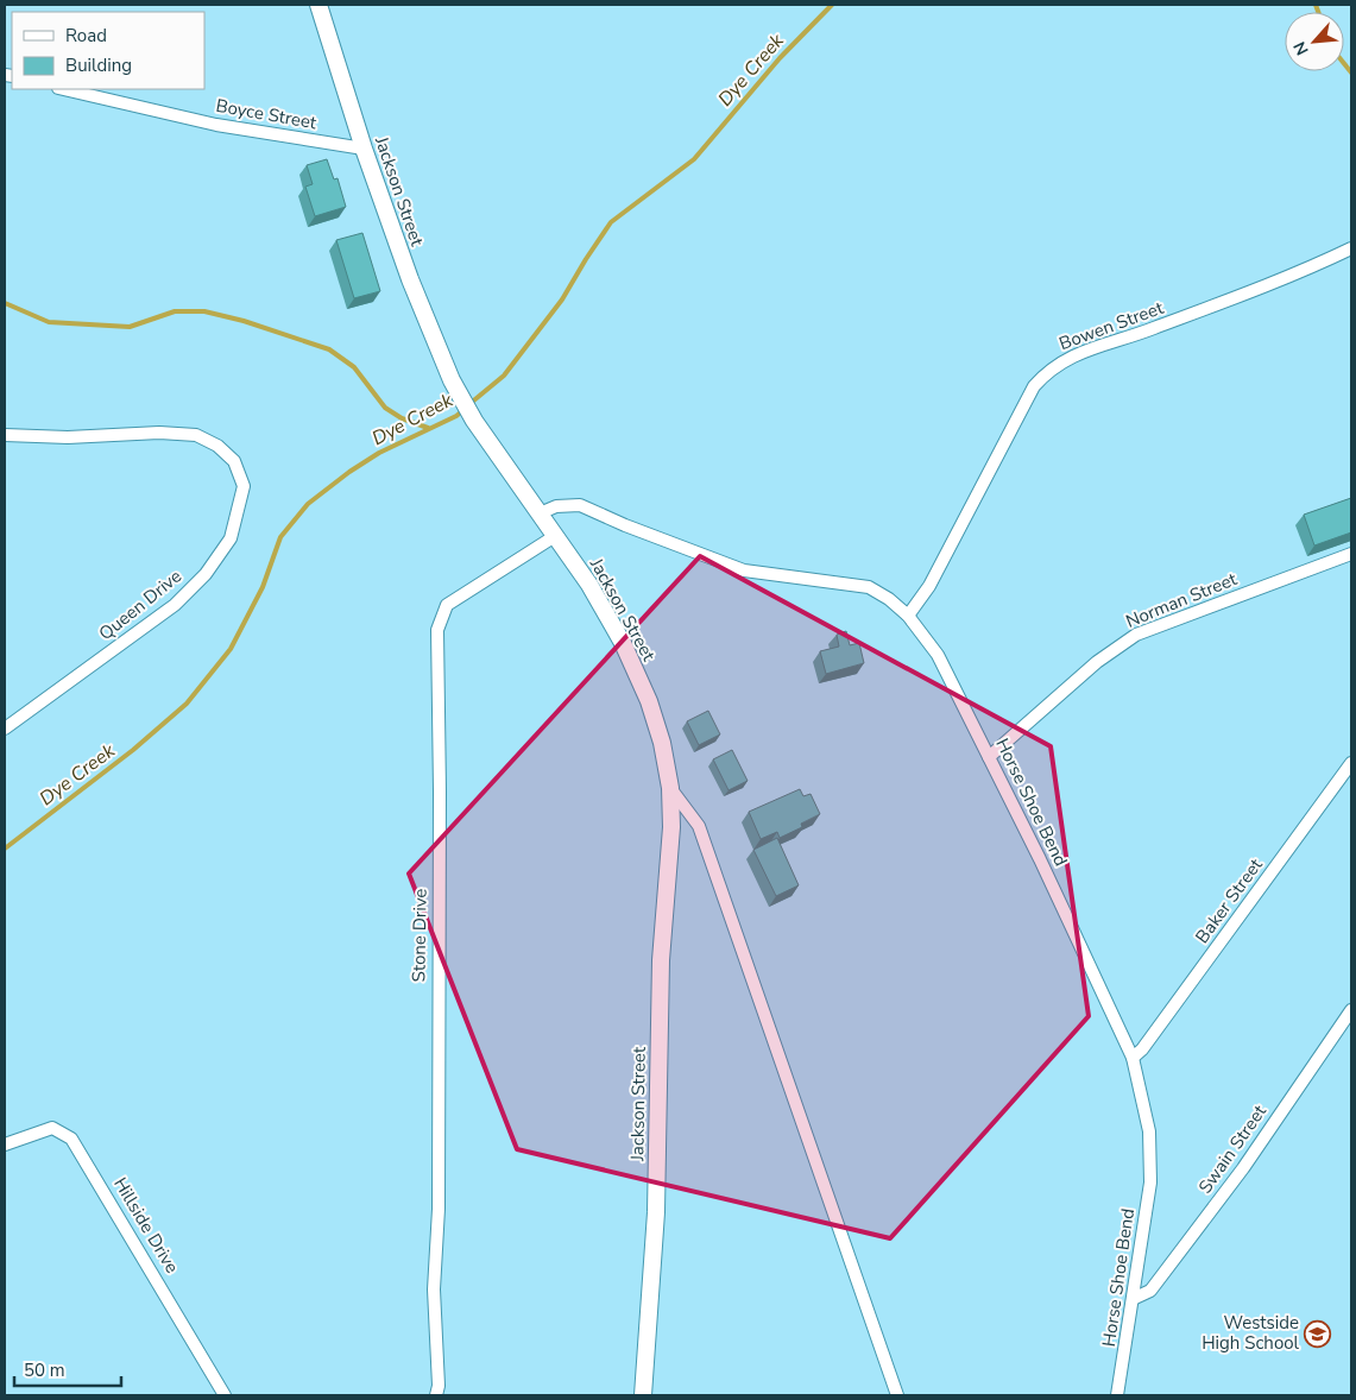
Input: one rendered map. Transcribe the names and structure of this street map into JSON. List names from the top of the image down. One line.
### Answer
{"streets":{"street":["Boyce Street","Jackson Street","Bowen Street","Norman Street","Queen Drive","Horse Shoe Bend","Baker Street","Stone Drive","Swain Street","Hillside Drive"]},"crossings":[["Boyce Street","Jackson Street"],["Jackson Street","Horse Shoe Bend"],["Jackson Street","Stone Drive"],["Bowen Street","Horse Shoe Bend"],["Norman Street","Horse Shoe Bend"],["Horse Shoe Bend","Baker Street"],["Horse Shoe Bend","Swain Street"]],"water":["Dye Creek"],"places":{"school or university":["Westside High School"]},"legend":["Road","Building"],"scale_bar":"50 m","north":"bottom left"}
